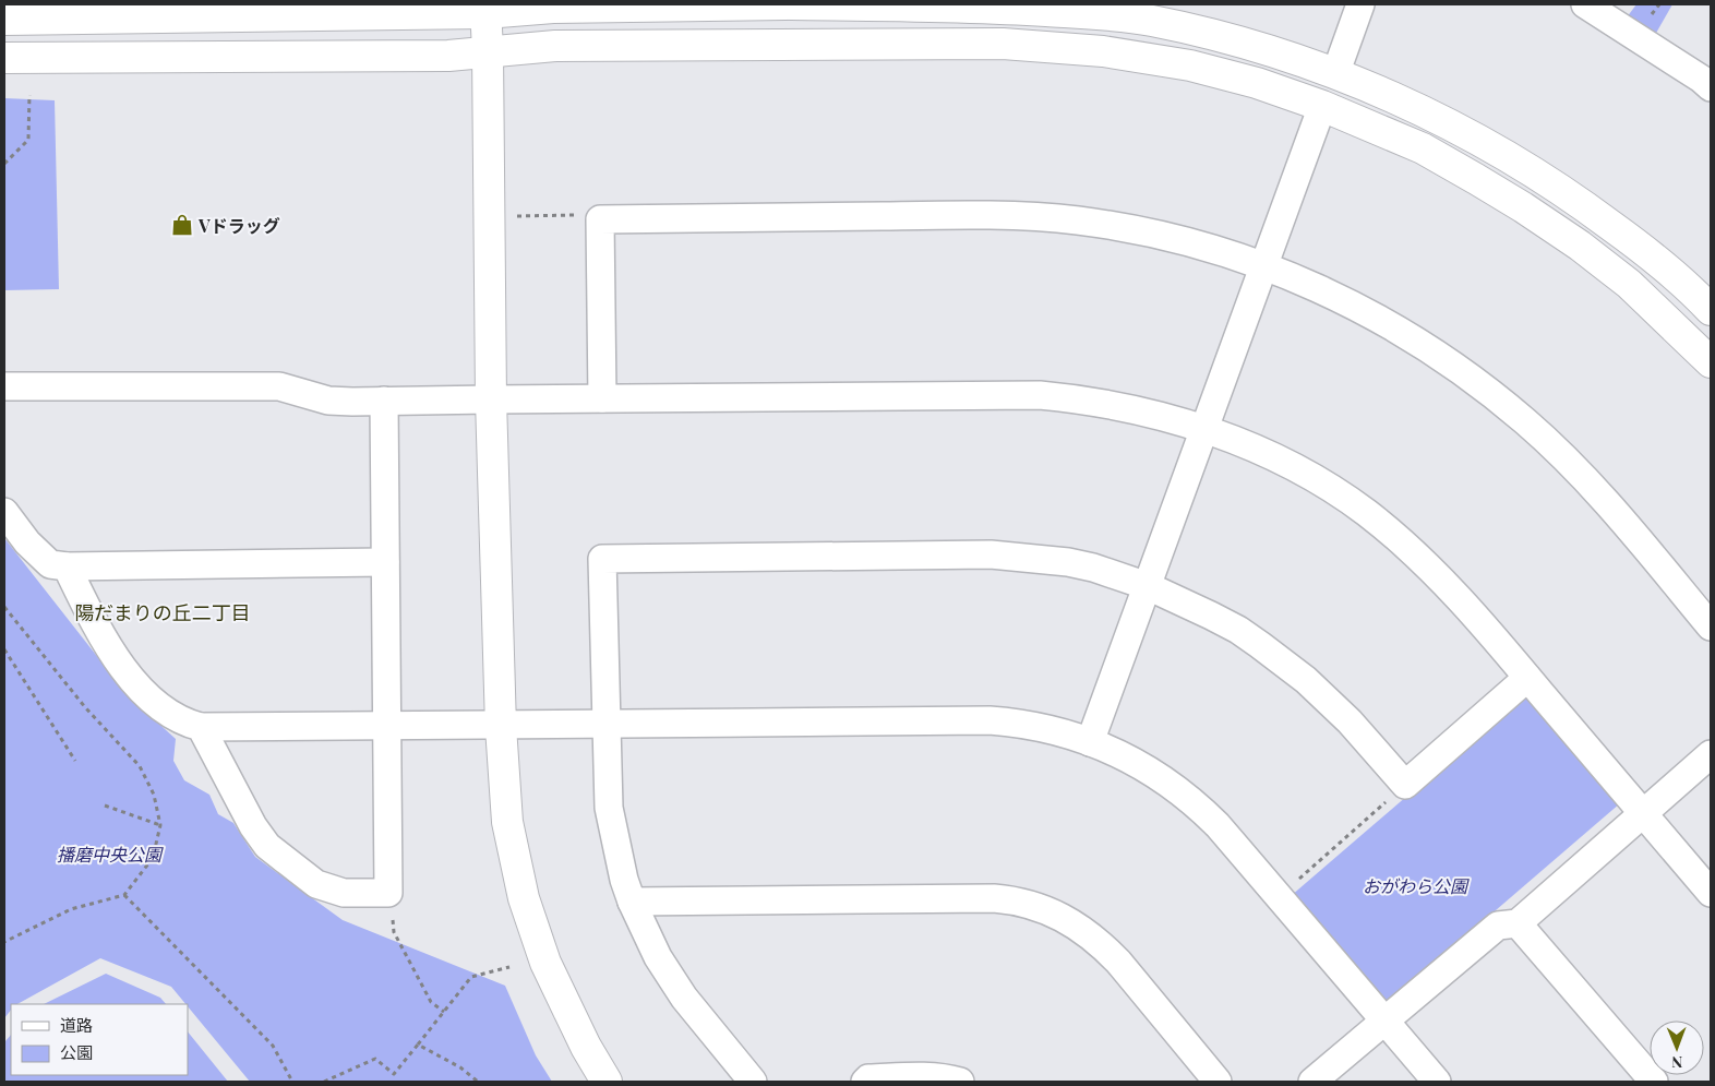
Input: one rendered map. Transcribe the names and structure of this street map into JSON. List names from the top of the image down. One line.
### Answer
{"districts":["陽だまりの丘二丁目"],"parks":["播磨中央公園","おがわら公園"],"places":{"shop":["Vドラッグ"]},"legend":["道路","公園"],"north":"bottom"}
